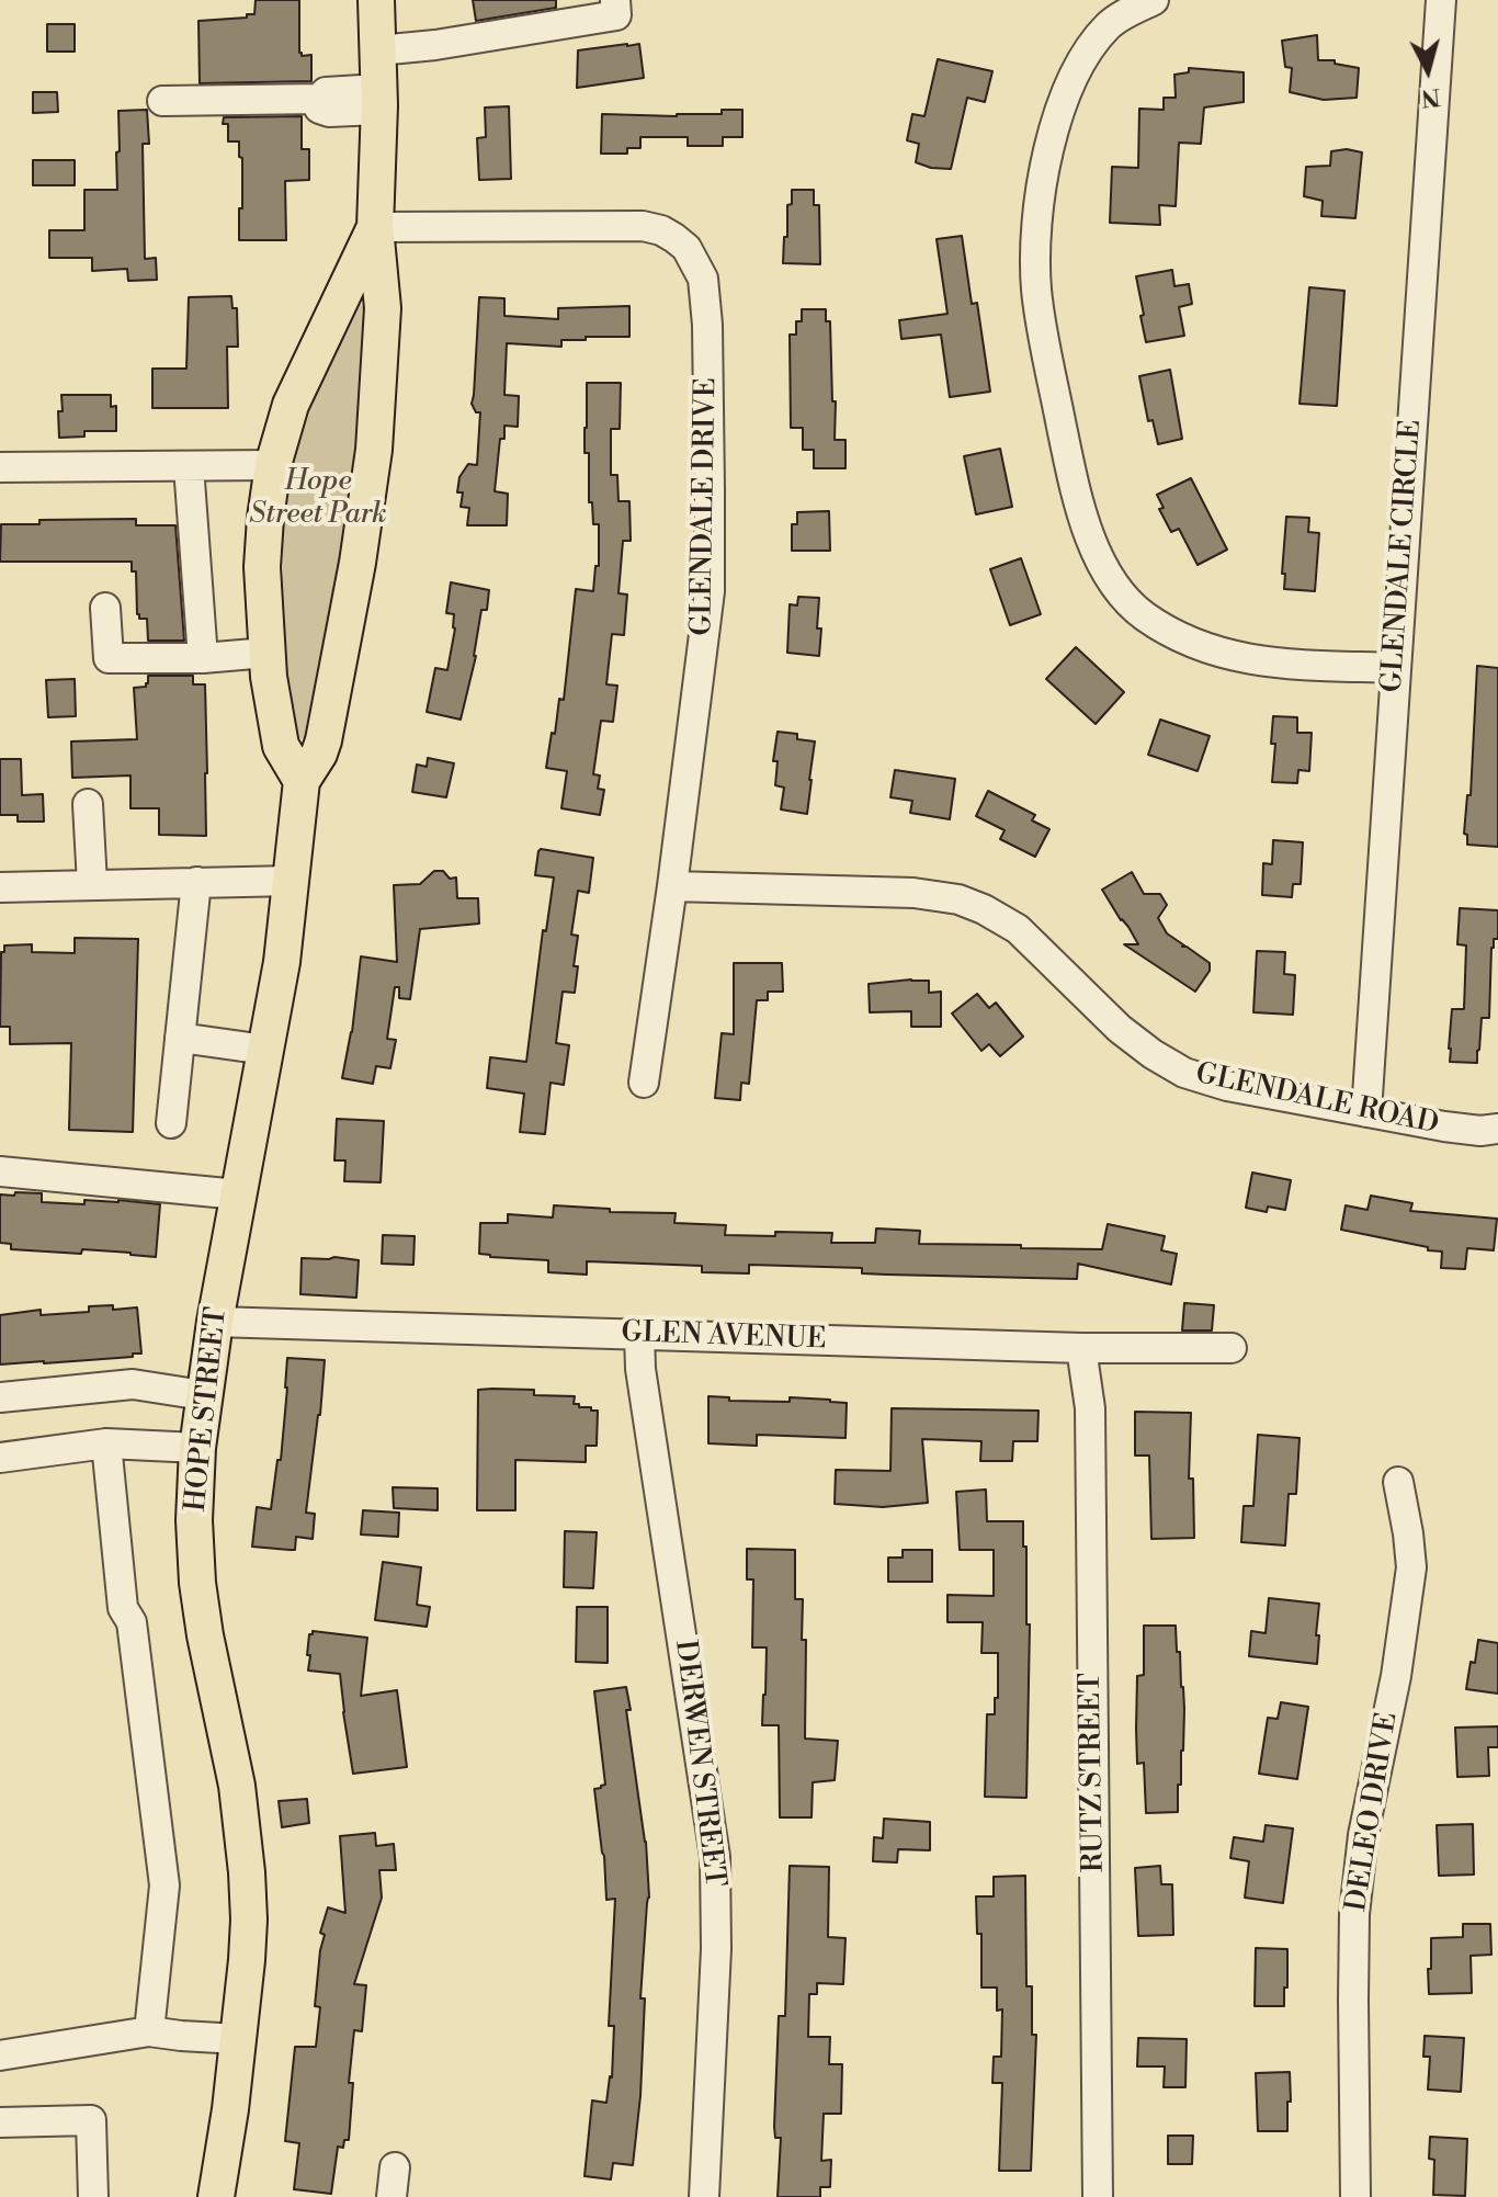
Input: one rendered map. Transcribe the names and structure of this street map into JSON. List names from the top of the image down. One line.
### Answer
{"streets":{"main road":["HOPE STREET"],"street":["GLENDALE DRIVE","GLENDALE CIRCLE","GLENDALE ROAD","GLEN AVENUE","DERWEN STREET","RUTZ STREET","DELEO DRIVE"]},"crossings":[["GLENDALE DRIVE","GLENDALE ROAD"],["GLENDALE DRIVE","HOPE STREET"],["GLENDALE CIRCLE","GLENDALE ROAD"],["GLEN AVENUE","HOPE STREET"],["GLEN AVENUE","DERWEN STREET"],["GLEN AVENUE","RUTZ STREET"]],"parks":["Hope Street Park"],"north":"bottom"}
